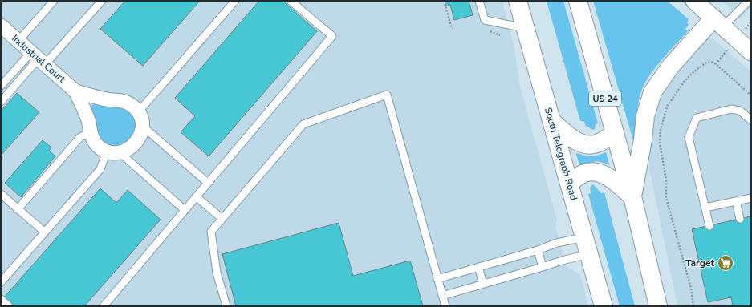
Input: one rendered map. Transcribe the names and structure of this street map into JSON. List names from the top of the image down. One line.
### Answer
{"streets":{"highway":["US 24","South Telegraph Road"],"street":["Industrial Court"]},"places":{"supermarket":["Target"]}}
